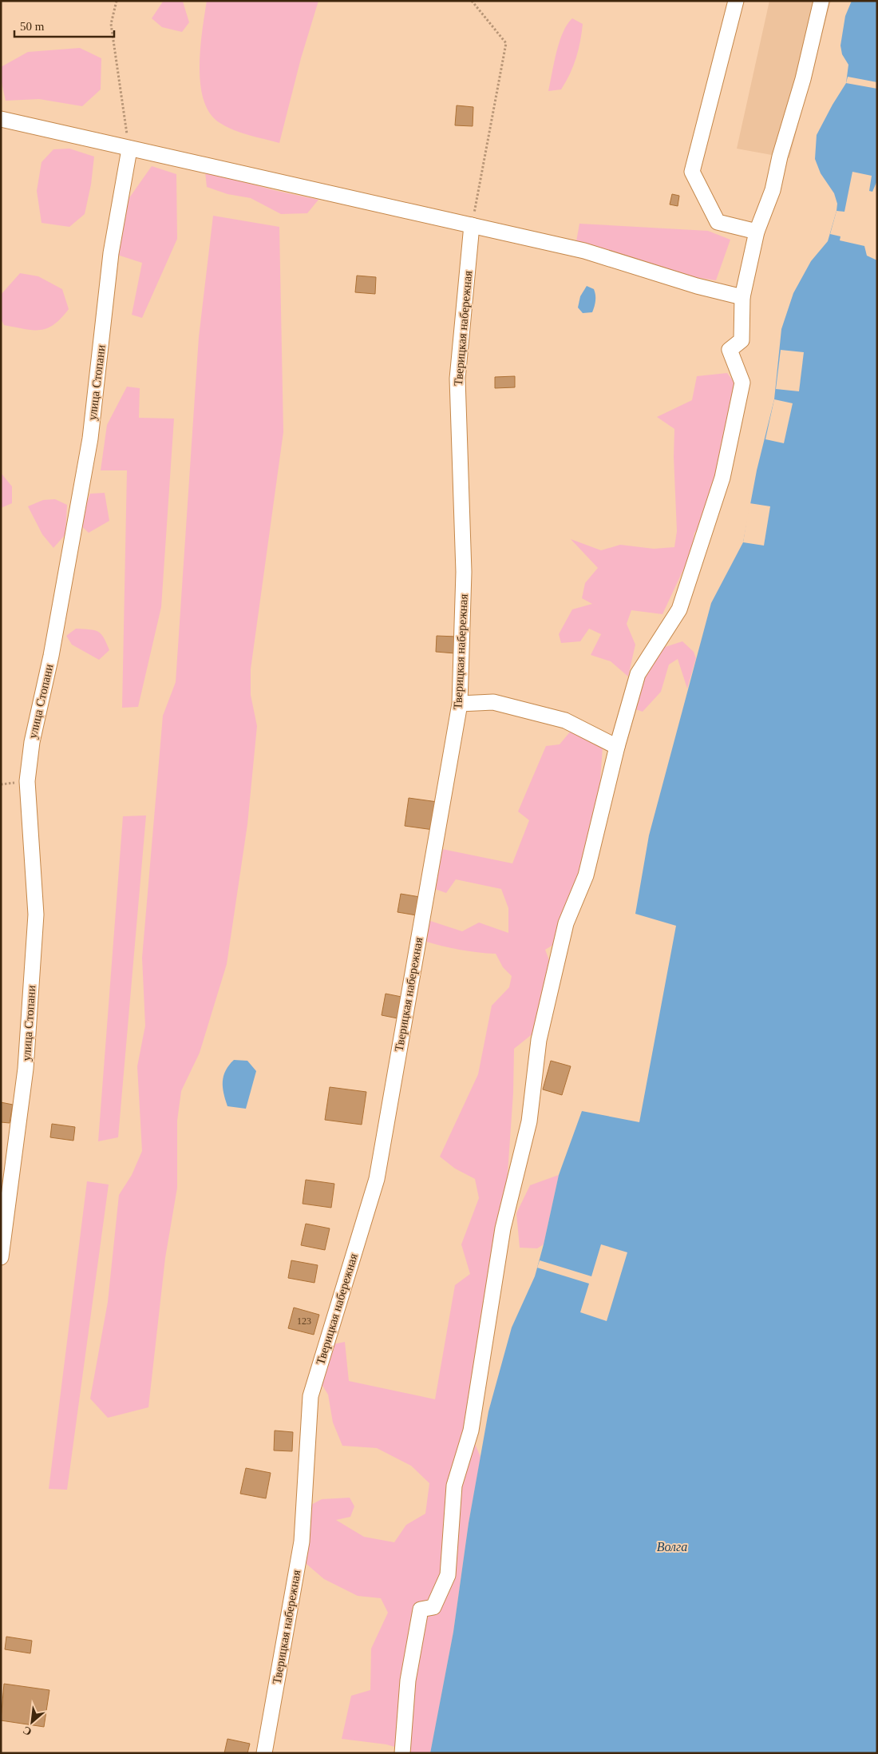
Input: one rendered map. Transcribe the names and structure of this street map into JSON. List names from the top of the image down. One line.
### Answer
{"streets":{"street":["Тверицкая набережная","улица Стопани"]},"water":["Волга"],"house_numbers":["123"],"scale_bar":"50 m","north":"bottom left"}
